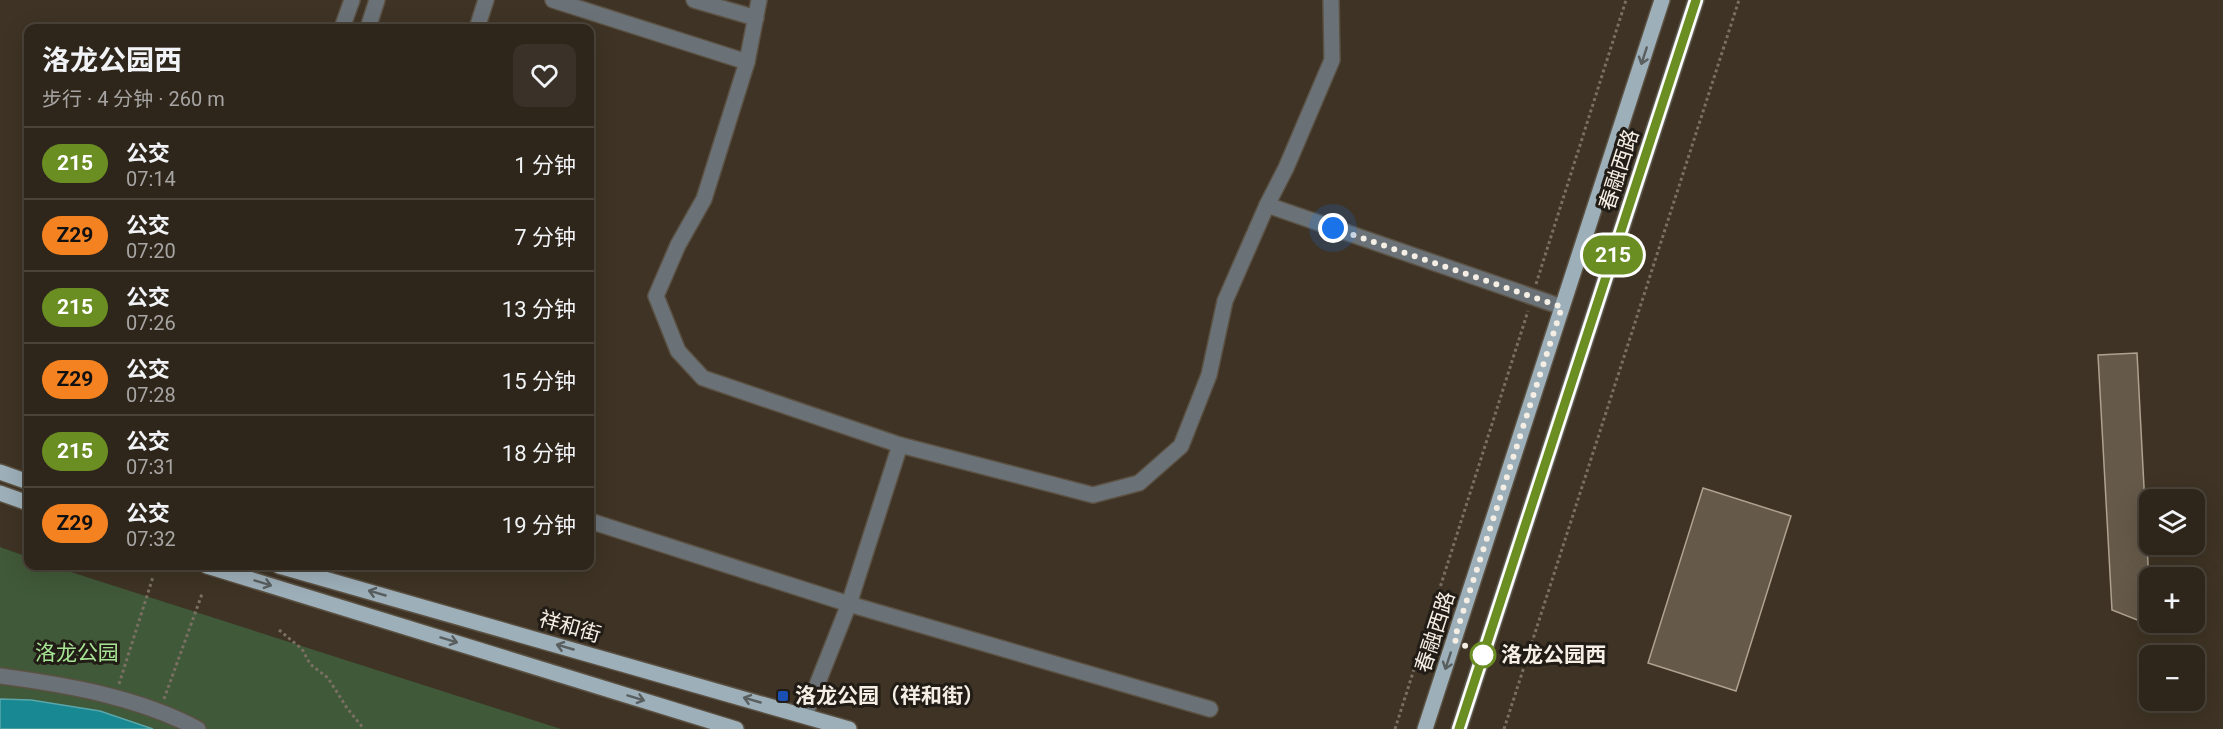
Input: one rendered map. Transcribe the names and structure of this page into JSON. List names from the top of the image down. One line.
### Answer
{"streets":{"main road":["春融西路","祥和街"]},"parks":["洛龙公园"],"places":{"other":["洛龙公园西"],"transit":["洛龙公园（祥和街）"]},"lines":["bus line 215"],"page":{"on_map":"215","heading":["洛龙公园西","步行 · 4 分钟 · 260 m"],"list":[{"mark":"215","name":"公交","note":"07:14","value":"1 分钟"},{"mark":"Z29","name":"公交","note":"07:20","value":"7 分钟"},{"mark":"215","name":"公交","note":"07:26","value":"13 分钟"},{"mark":"Z29","name":"公交","note":"07:28","value":"15 分钟"},{"mark":"215","name":"公交","note":"07:31","value":"18 分钟"},{"mark":"Z29","name":"公交","note":"07:32","value":"19 分钟"}],"map_buttons":["+","−"]}}
